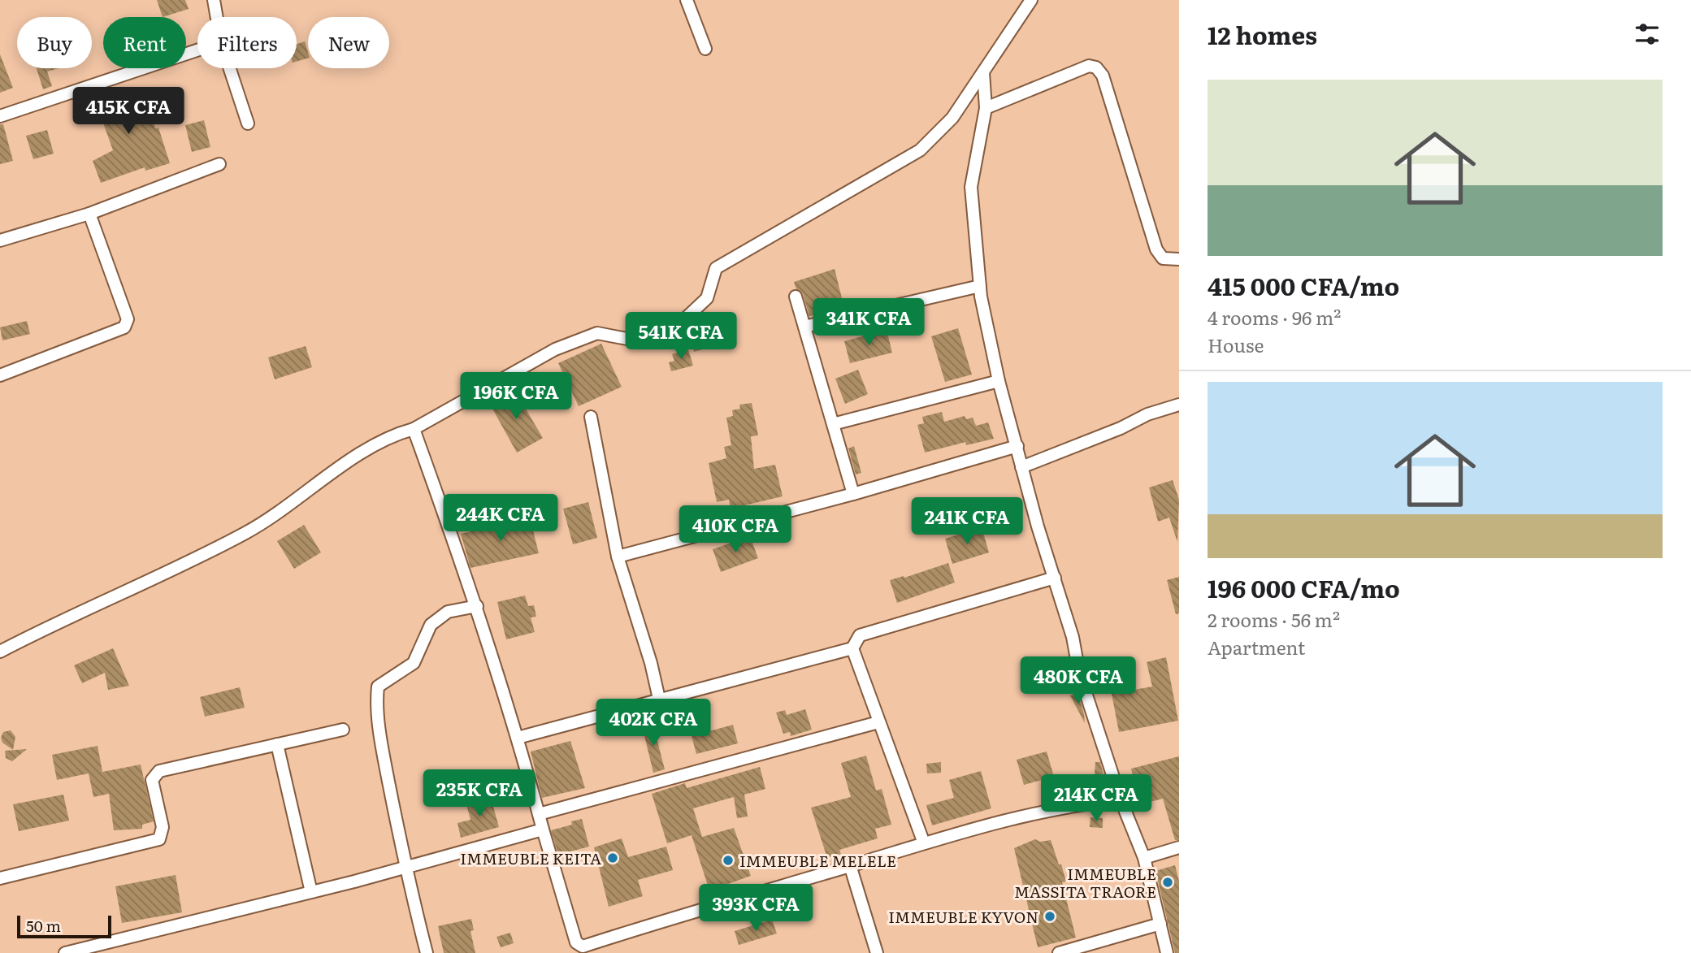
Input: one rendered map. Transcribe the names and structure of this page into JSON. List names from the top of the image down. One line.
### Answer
{"places":["IMMEUBLE KEITA","IMMEUBLE MELELE","IMMEUBLE MASSITA TRAORE","IMMEUBLE KYVON"],"scale_bar":"50 m","page":{"heading":"12 homes","chip":["Buy","Rent","Filters","New"],"list":[{"name":"415 000 CFA/mo","note":"4 rooms · 96 m² · House"},{"name":"196 000 CFA/mo","note":"2 rooms · 56 m² · Apartment"}],"price":["415K CFA","341K CFA","541K CFA","196K CFA","244K CFA","241K CFA","410K CFA","480K CFA","402K CFA","235K CFA","214K CFA","393K CFA"],"scale":"50 m"}}
